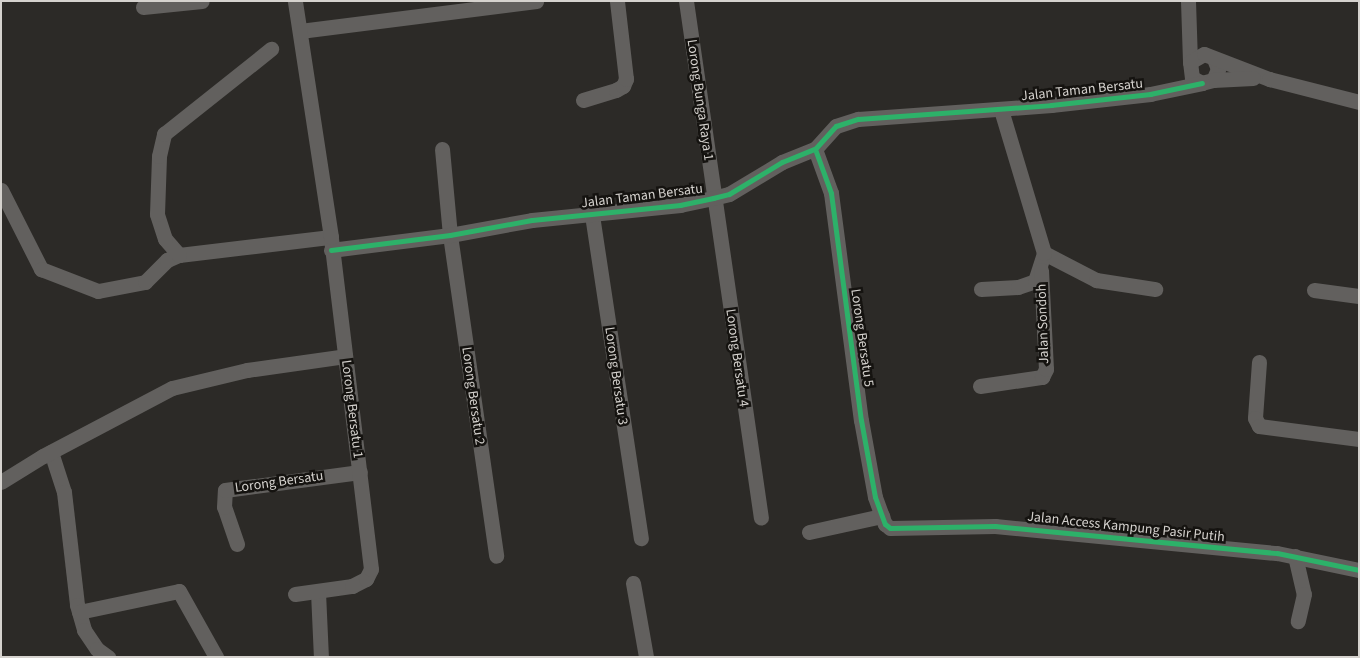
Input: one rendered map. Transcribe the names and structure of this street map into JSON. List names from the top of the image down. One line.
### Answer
{"streets":{"street":["Jalan Taman Bersatu","Lorong Bunga Raya 1","Jalan Sondoh","Lorong Bersatu 5","Lorong Bersatu 4","Lorong Bersatu 3","Lorong Bersatu 2","Lorong Bersatu 1","Lorong Bersatu","Jalan Access Kampung Pasir Putih"]},"crossings":[["Jalan Taman Bersatu","Lorong Bunga Raya 1"],["Jalan Taman Bersatu","Jalan Sondoh"],["Jalan Taman Bersatu","Lorong Bersatu 5"],["Jalan Taman Bersatu","Lorong Bersatu 4"],["Jalan Taman Bersatu","Lorong Bersatu 3"],["Jalan Taman Bersatu","Lorong Bersatu 2"],["Jalan Taman Bersatu","Lorong Bersatu 1"],["Lorong Bunga Raya 1","Lorong Bersatu 4"],["Lorong Bersatu 5","Jalan Access Kampung Pasir Putih"],["Lorong Bersatu 1","Lorong Bersatu"]]}
